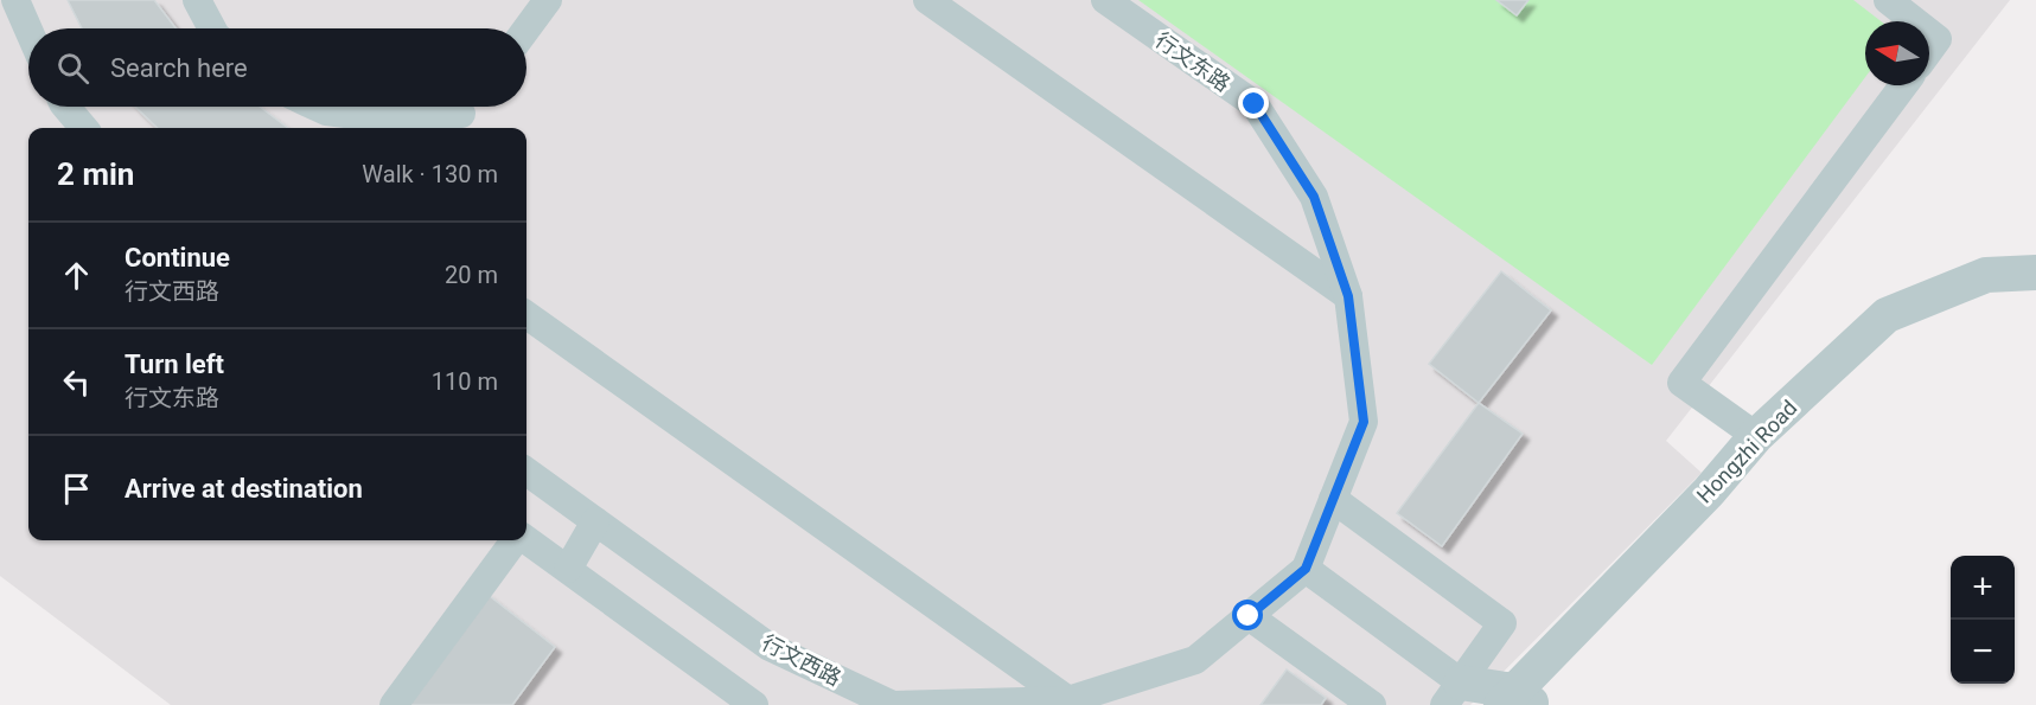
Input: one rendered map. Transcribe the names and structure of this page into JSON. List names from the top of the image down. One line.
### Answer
{"streets":{"street":["行文东路","Hongzhi Road","行文西路"]},"crossings":[["行文东路","行文西路"]],"north":"left","page":{"search":"Search here","heading":["2 min","Walk · 130 m"],"list":[["Continue","行文西路","20 m"],["Turn left","行文东路","110 m"],"Arrive at destination"],"map_buttons":["+","−"]}}
